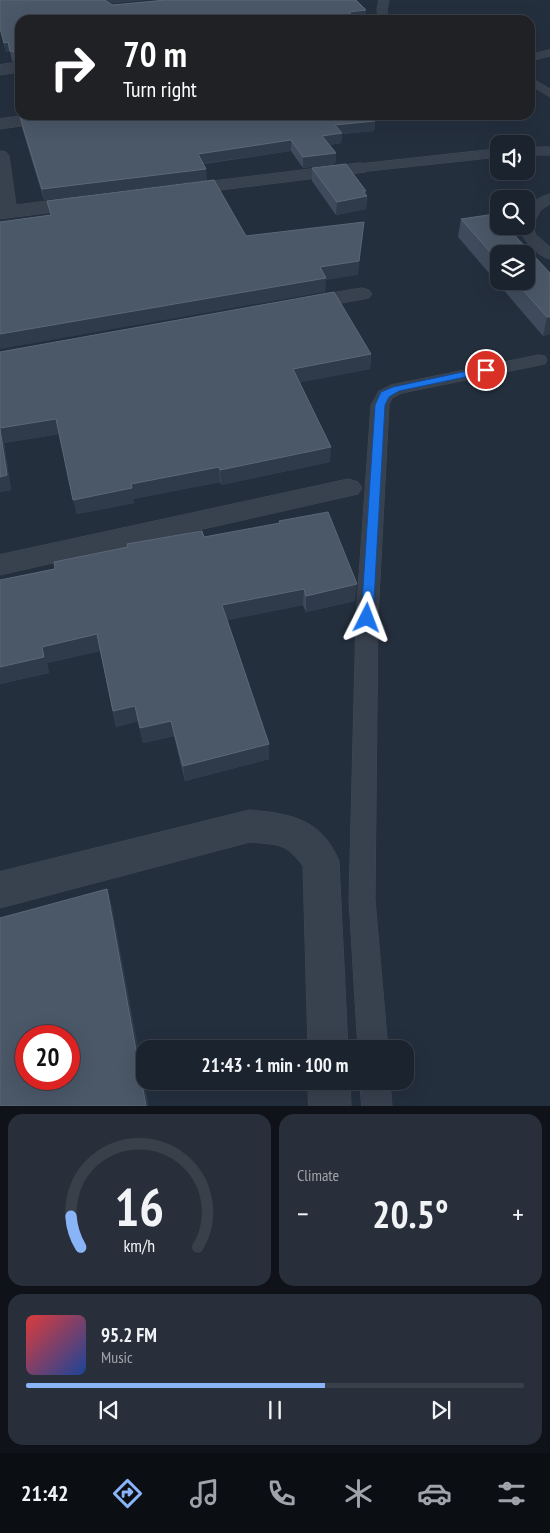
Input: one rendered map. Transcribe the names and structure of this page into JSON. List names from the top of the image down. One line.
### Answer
{"page":{"turn":["70 m","Turn right"],"limit":"20","trip":"21:43 · 1 min · 100 m","tile":"Climate","heat":["−","20.5°","+"],"song":["95.2 FM","Music"],"tabs":"21:42","gauge":["16","km/h"]}}
